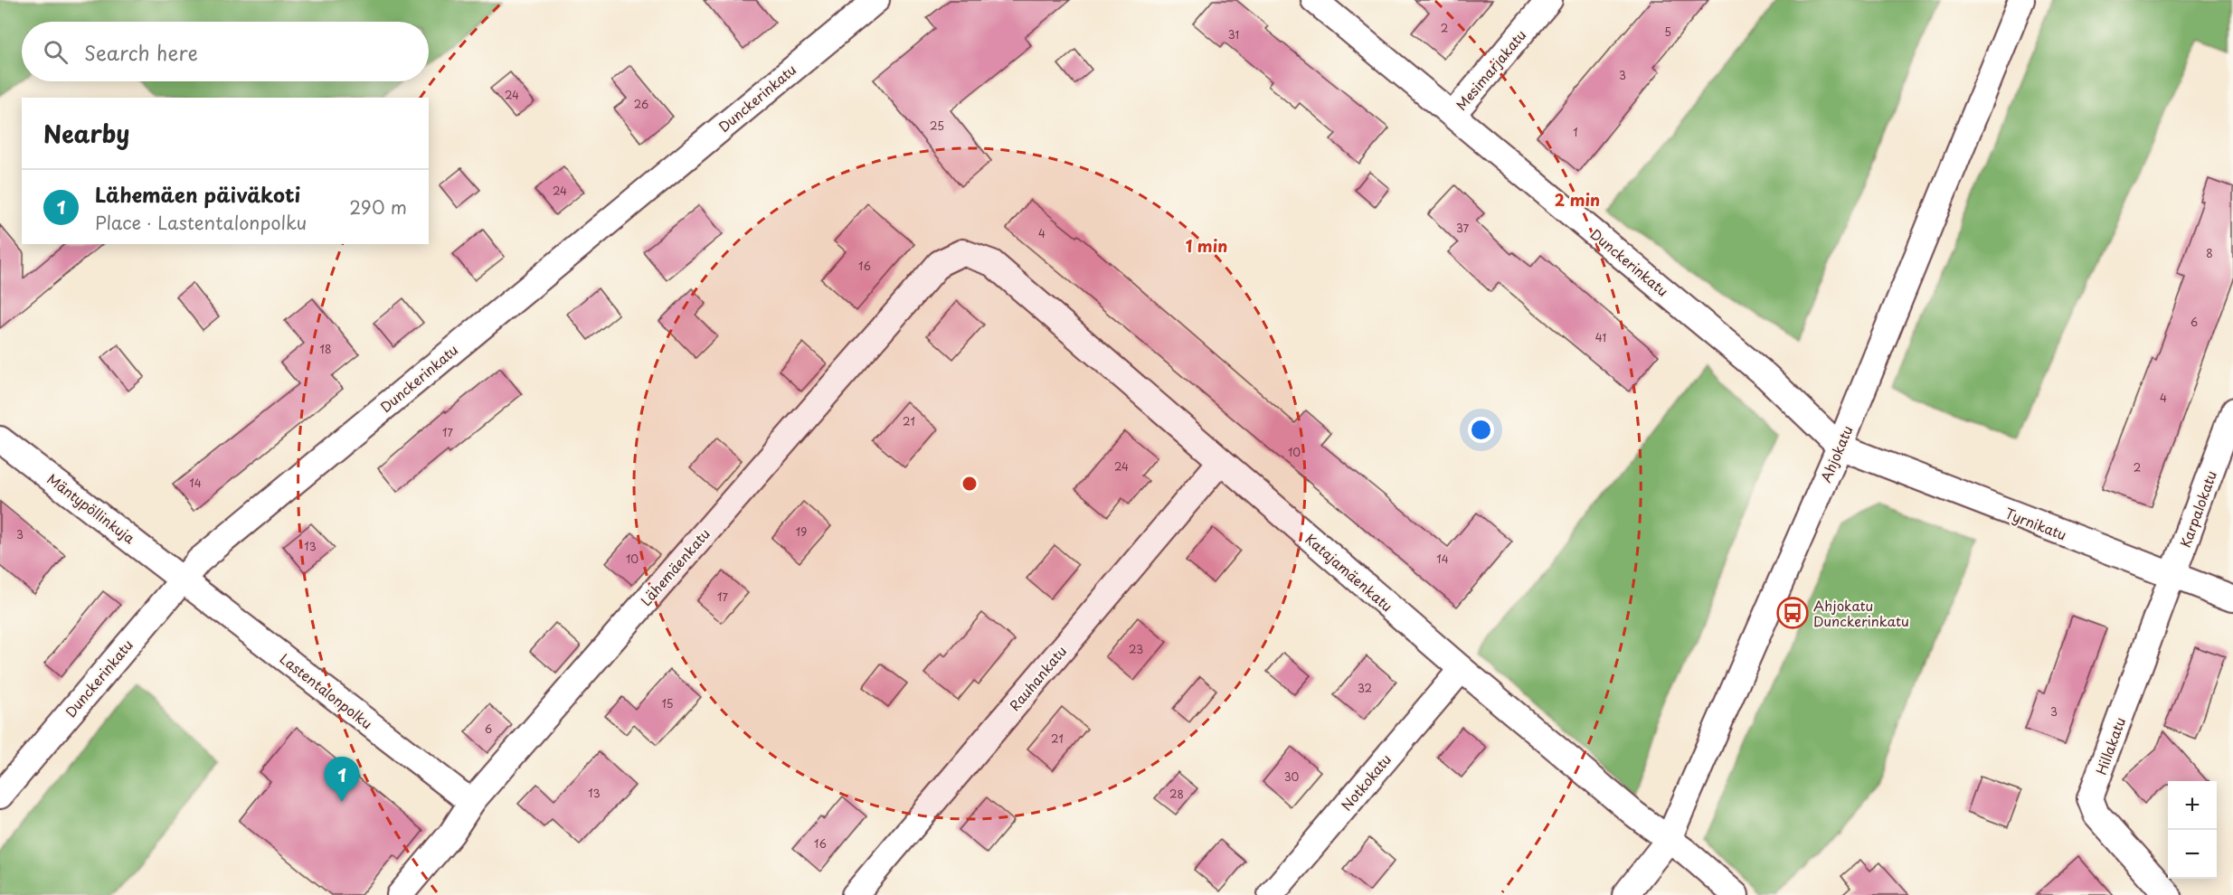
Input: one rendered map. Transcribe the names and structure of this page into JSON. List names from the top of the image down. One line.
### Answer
{"streets":{"street":["Mesimarjakatu","Dunckerinkatu","Ahjokatu","Mäntypöllinkuja","Karpalokatu","Tyrnikatu","Lähemäenkatu","Katajamäenkatu","Rauhankatu","Lastentalonpolku","Hillakatu","Notkokatu"]},"crossings":[["Mesimarjakatu","Dunckerinkatu"],["Dunckerinkatu","Ahjokatu"],["Dunckerinkatu","Mäntypöllinkuja"],["Dunckerinkatu","Tyrnikatu"],["Dunckerinkatu","Lastentalonpolku"],["Ahjokatu","Tyrnikatu"],["Ahjokatu","Katajamäenkatu"],["Mäntypöllinkuja","Lastentalonpolku"],["Karpalokatu","Tyrnikatu"],["Karpalokatu","Hillakatu"],["Tyrnikatu","Hillakatu"],["Lähemäenkatu","Katajamäenkatu"],["Lähemäenkatu","Lastentalonpolku"],["Katajamäenkatu","Rauhankatu"],["Katajamäenkatu","Notkokatu"]],"places":{"bus stop":["Ahjokatu Dunckerinkatu"]},"house_numbers":["2","5","31","3","24","26","25","1","24","37","4","8","16","6","41","18","4","21","17","10","24","2","14","19","3","13","10","14","17","23","32","15","3","6","21","30","13","28","16"],"page":{"search":"Search here","heading":"Nearby","list":[{"mark":"1","name":"Lähemäen päiväkoti","note":"Place · Lastentalonpolku","value":"290 m"}],"pins":"1","map_buttons":["+","−"]},"rings":["2 min","1 min"]}
